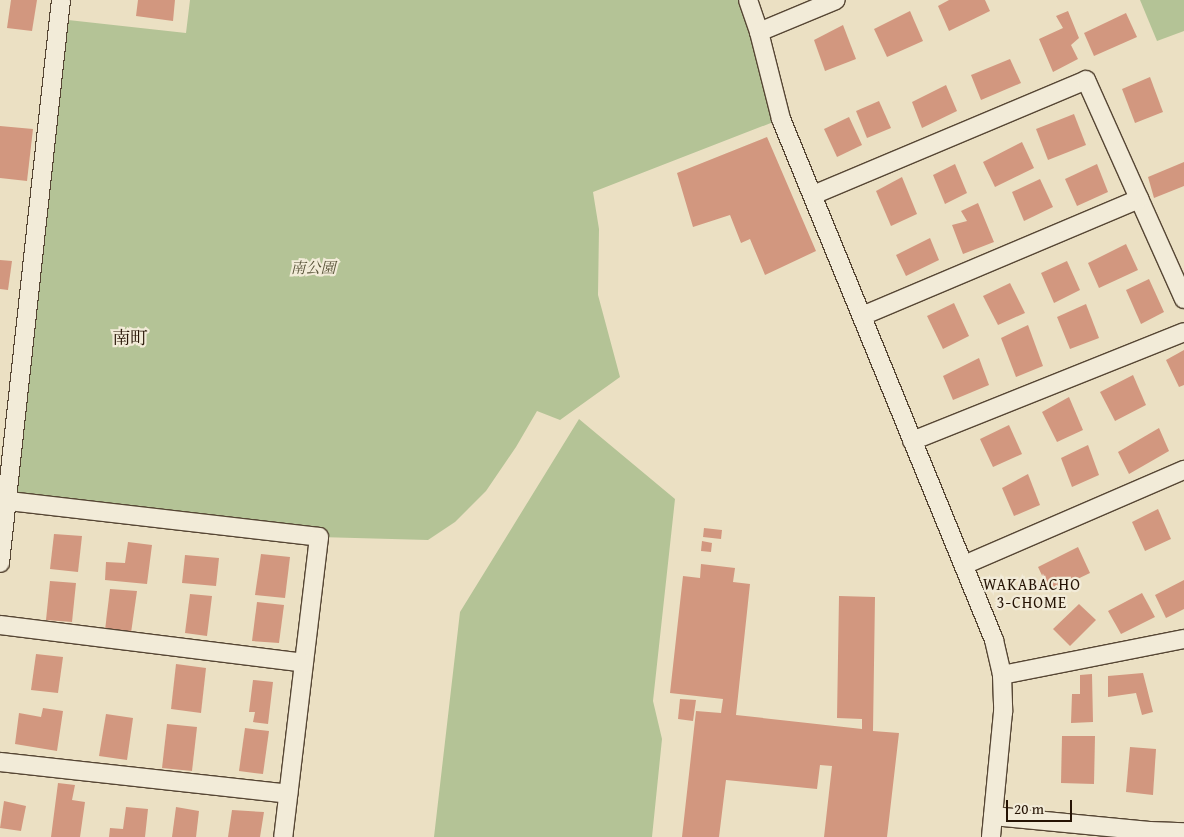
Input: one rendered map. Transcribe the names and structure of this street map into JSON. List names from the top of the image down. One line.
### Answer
{"districts":["南町","WAKABACHO 3-CHOME"],"parks":["南公園"],"scale_bar":"20 m"}
